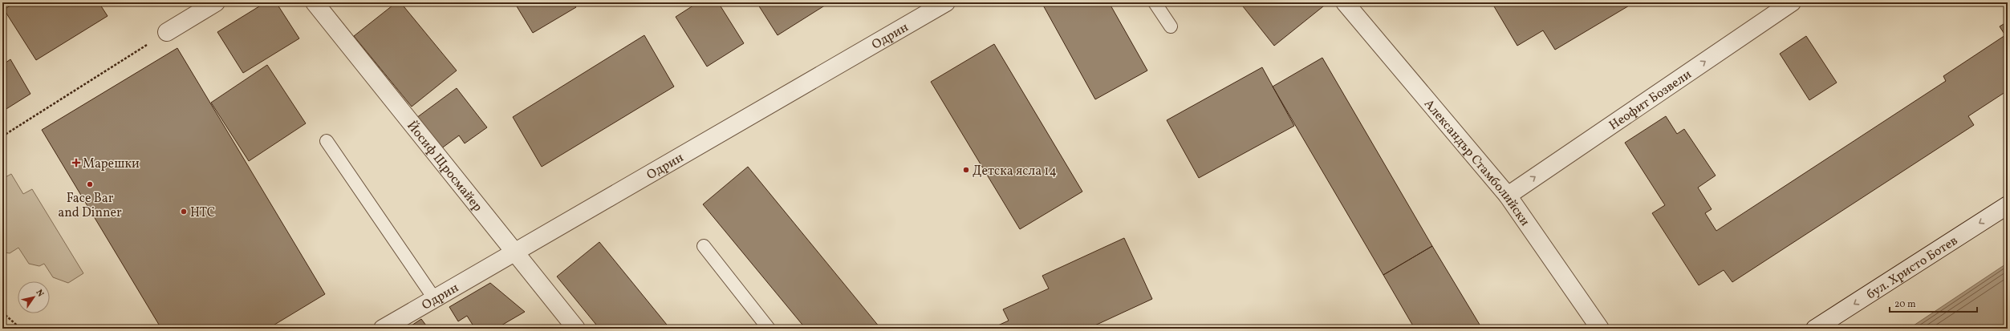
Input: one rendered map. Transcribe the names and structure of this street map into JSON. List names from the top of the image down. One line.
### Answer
{"streets":{"street":["Одрин","Неофит Бозвели","Александър Стамболийски","Йосиф Щросмайер","бул. Христо Ботев"]},"crossings":[["Одрин","Йосиф Щросмайер"],["Неофит Бозвели","Александър Стамболийски"]],"one_way":["Неофит Бозвели","бул. Христо Ботев"],"places":{"health":["Марешки"],"other":["Детска ясла 14","Face Bar and Dinner","НТС"]},"scale_bar":"20 m","north":"top right"}
